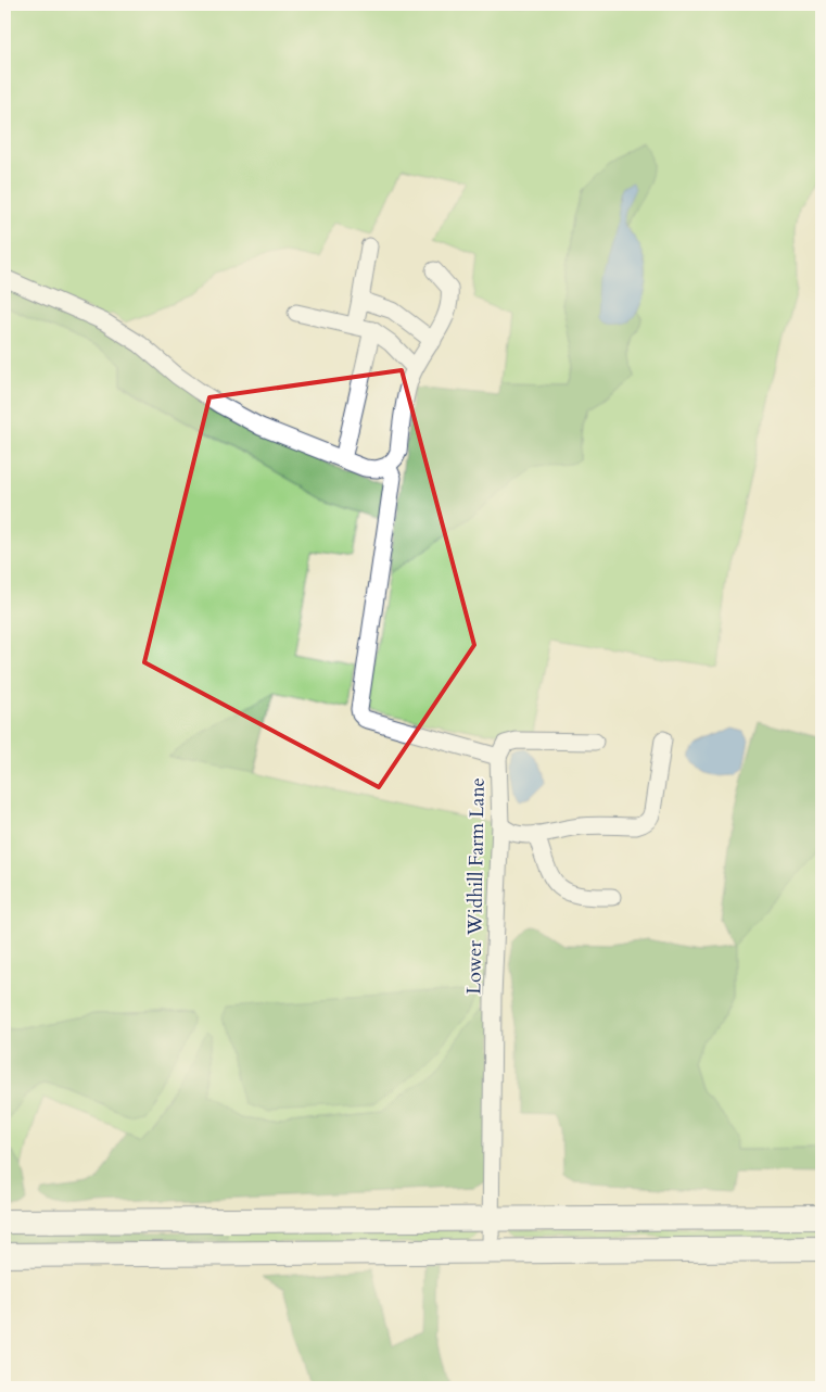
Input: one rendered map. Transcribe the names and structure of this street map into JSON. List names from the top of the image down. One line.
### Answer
{"streets":{"lane":["Lower Widhill Farm Lane"]}}
